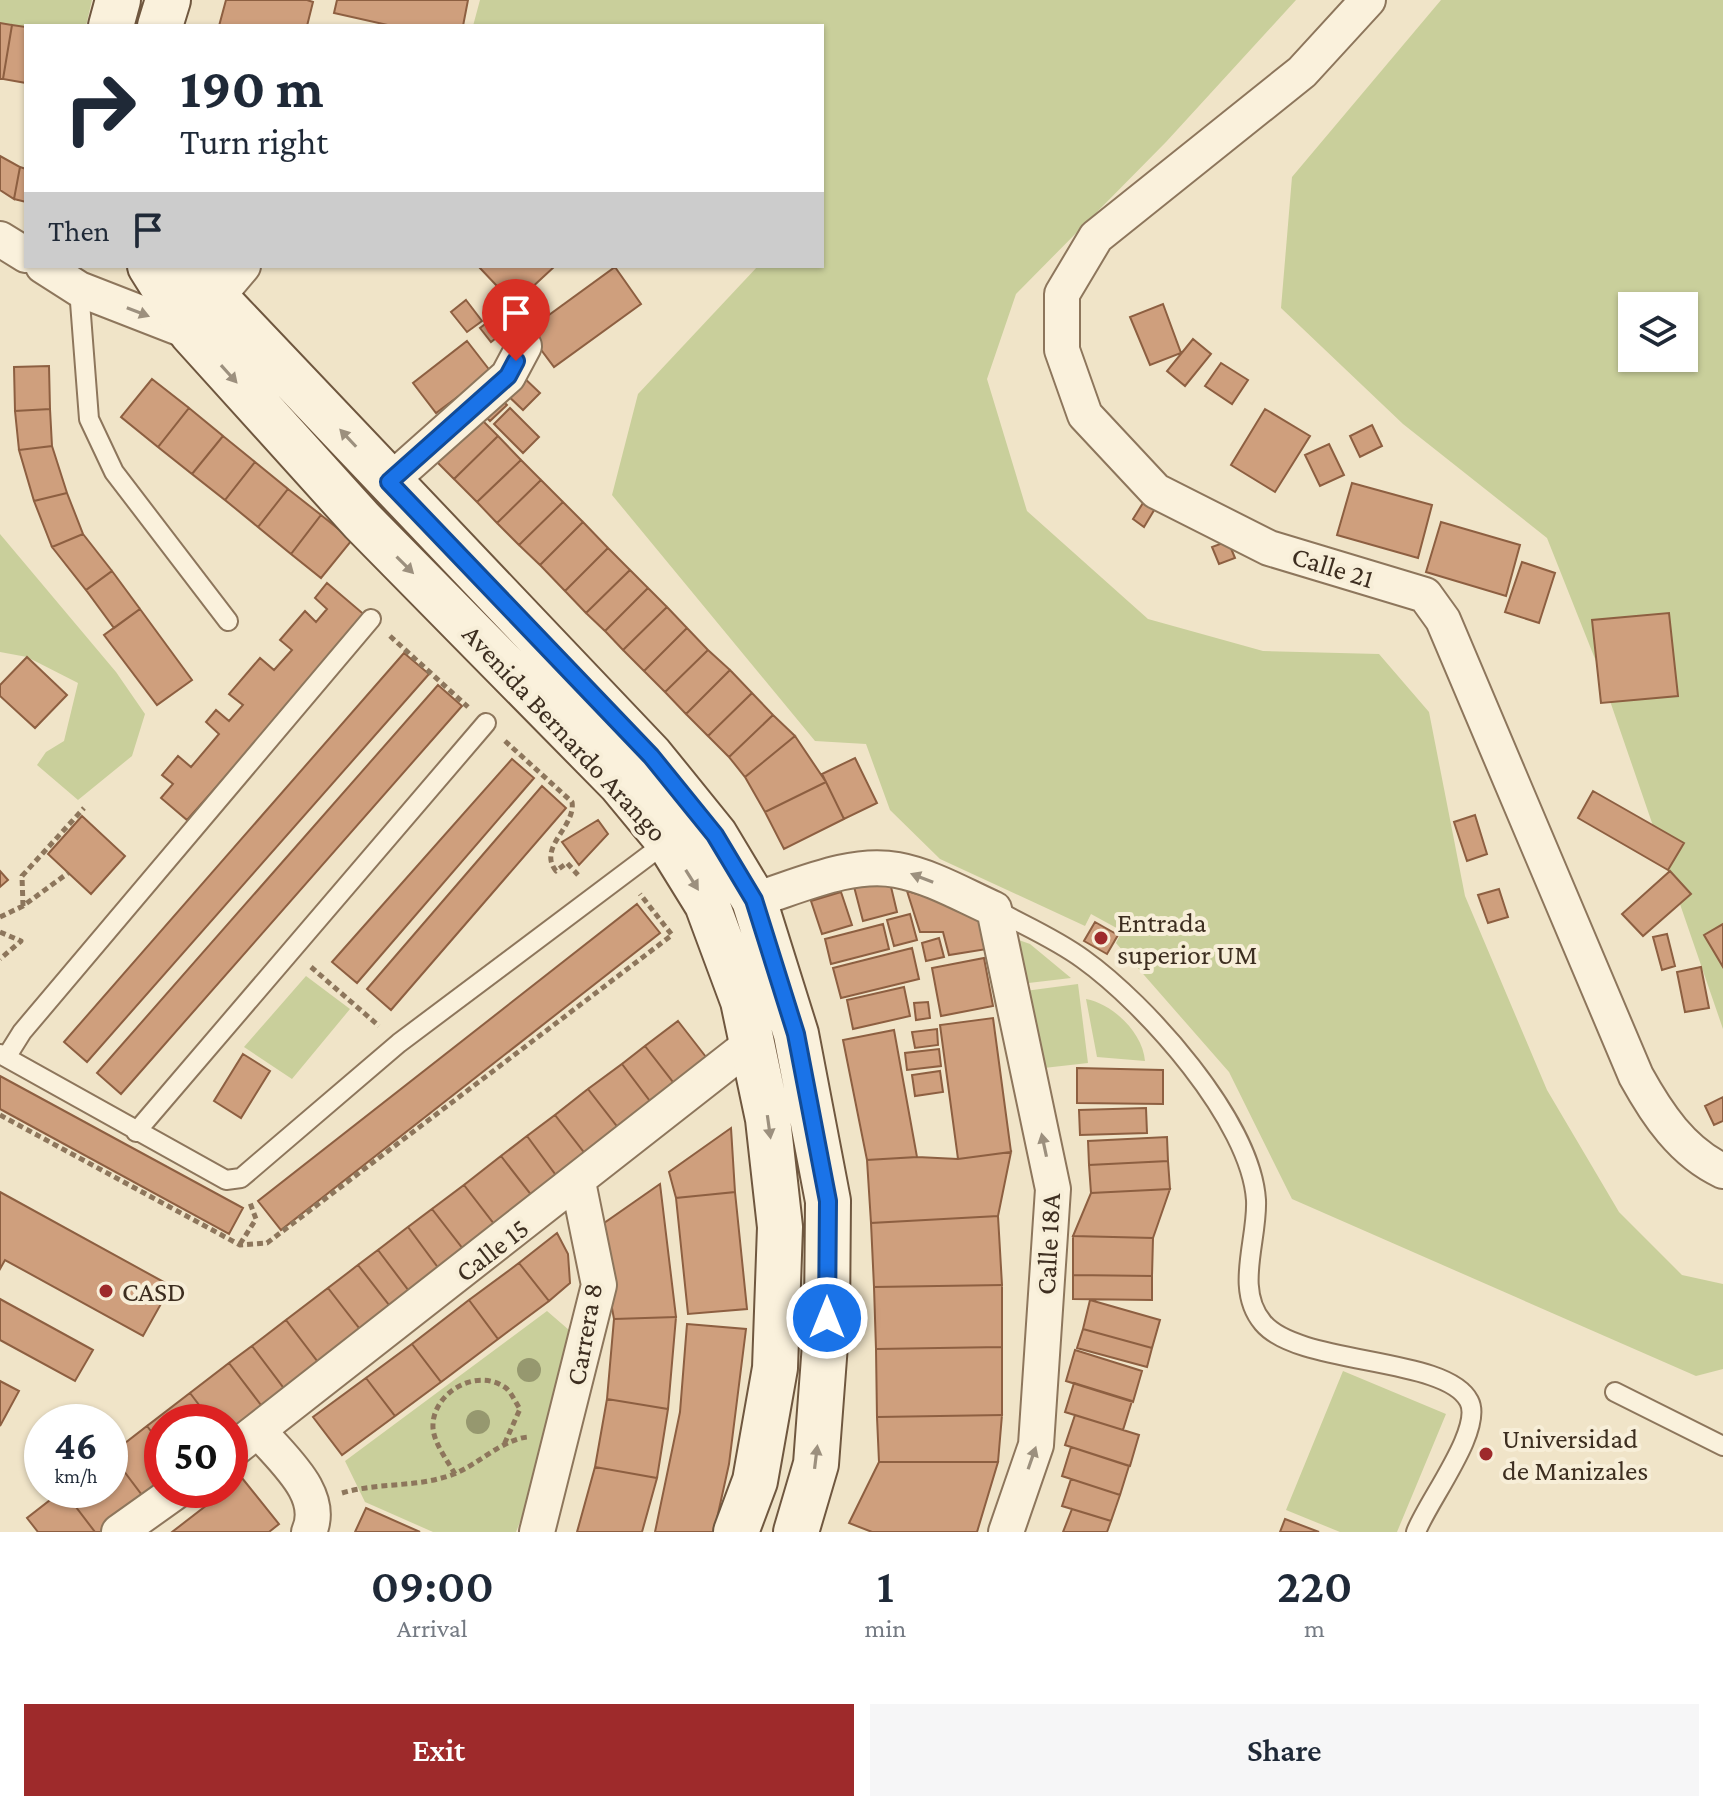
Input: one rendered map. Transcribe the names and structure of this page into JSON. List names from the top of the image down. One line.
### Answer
{"streets":{"main road":["Avenida Bernardo Arango"],"street":["Calle 21","Calle 18A","Calle 15","Carrera 8"]},"crossings":[["Avenida Bernardo Arango","Calle 15"],["Calle 15","Carrera 8"]],"one_way":["Calle 18A"],"places":["Entrada superior UM","CASD","Universidad de Manizales"],"page":{"turn":["190 m","Turn right"],"then":"Then","speed":"46 km/h","limit":"50","eta":["09:00","Arrival","1","min","220","m"],"buttons":["Exit","Share"]}}
